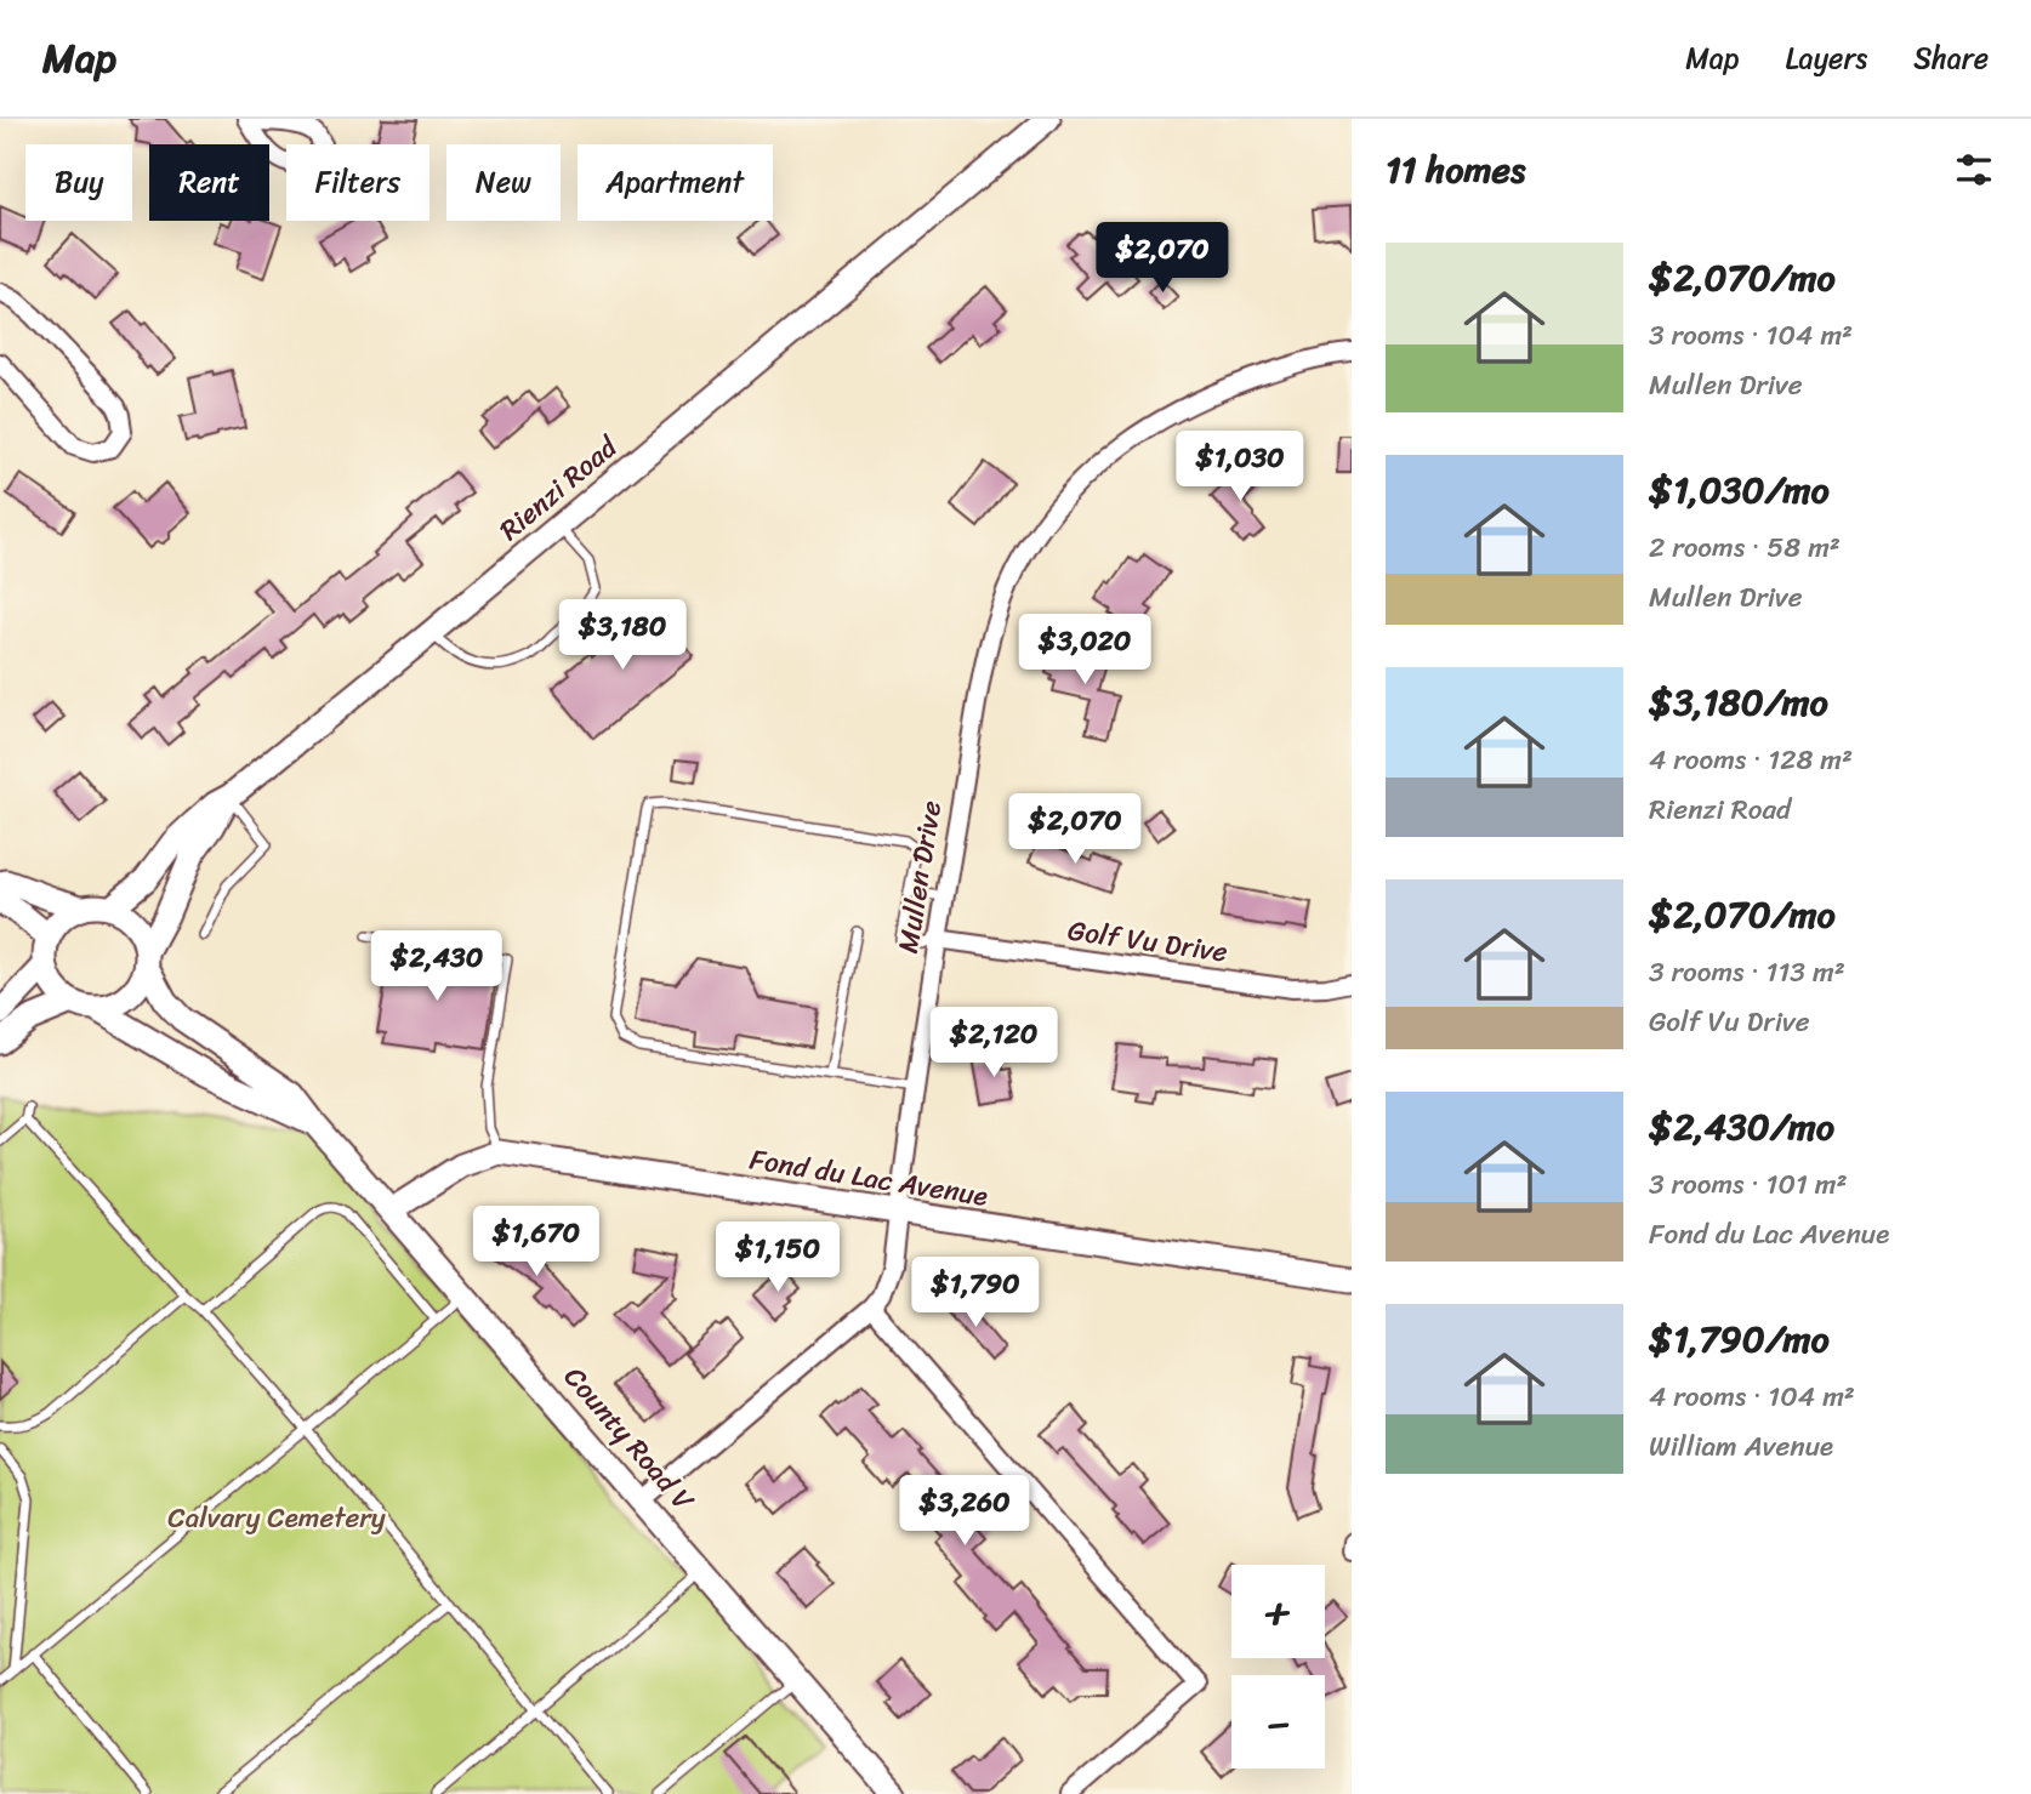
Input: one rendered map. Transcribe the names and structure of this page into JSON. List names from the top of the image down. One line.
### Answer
{"streets":{"main road":["Rienzi Road","Fond du Lac Avenue","County Road V"],"street":["Mullen Drive","Golf Vu Drive"]},"crossings":[["Mullen Drive","Golf Vu Drive"],["Mullen Drive","Fond du Lac Avenue"],["Mullen Drive","County Road V"],["Fond du Lac Avenue","County Road V"]],"parks":["Calvary Cemetery"],"page":{"header":"Map","nav":["Map","Layers","Share"],"heading":"11 homes","chip":["Buy","Rent","Filters","New","Apartment"],"list":[{"name":"$2,070/mo","note":"3 rooms · 104 m² · Mullen Drive"},{"name":"$1,030/mo","note":"2 rooms · 58 m² · Mullen Drive"},{"name":"$3,180/mo","note":"4 rooms · 128 m² · Rienzi Road"},{"name":"$2,070/mo","note":"3 rooms · 113 m² · Golf Vu Drive"},{"name":"$2,430/mo","note":"3 rooms · 101 m² · Fond du Lac Avenue"},{"name":"$1,790/mo","note":"4 rooms · 104 m² · William Avenue"}],"price":["$2,070","$1,030","$3,180","$3,020","$2,070","$2,430","$2,120","$1,670","$1,150","$1,790","$3,260"],"map_buttons":["+","−"]}}
